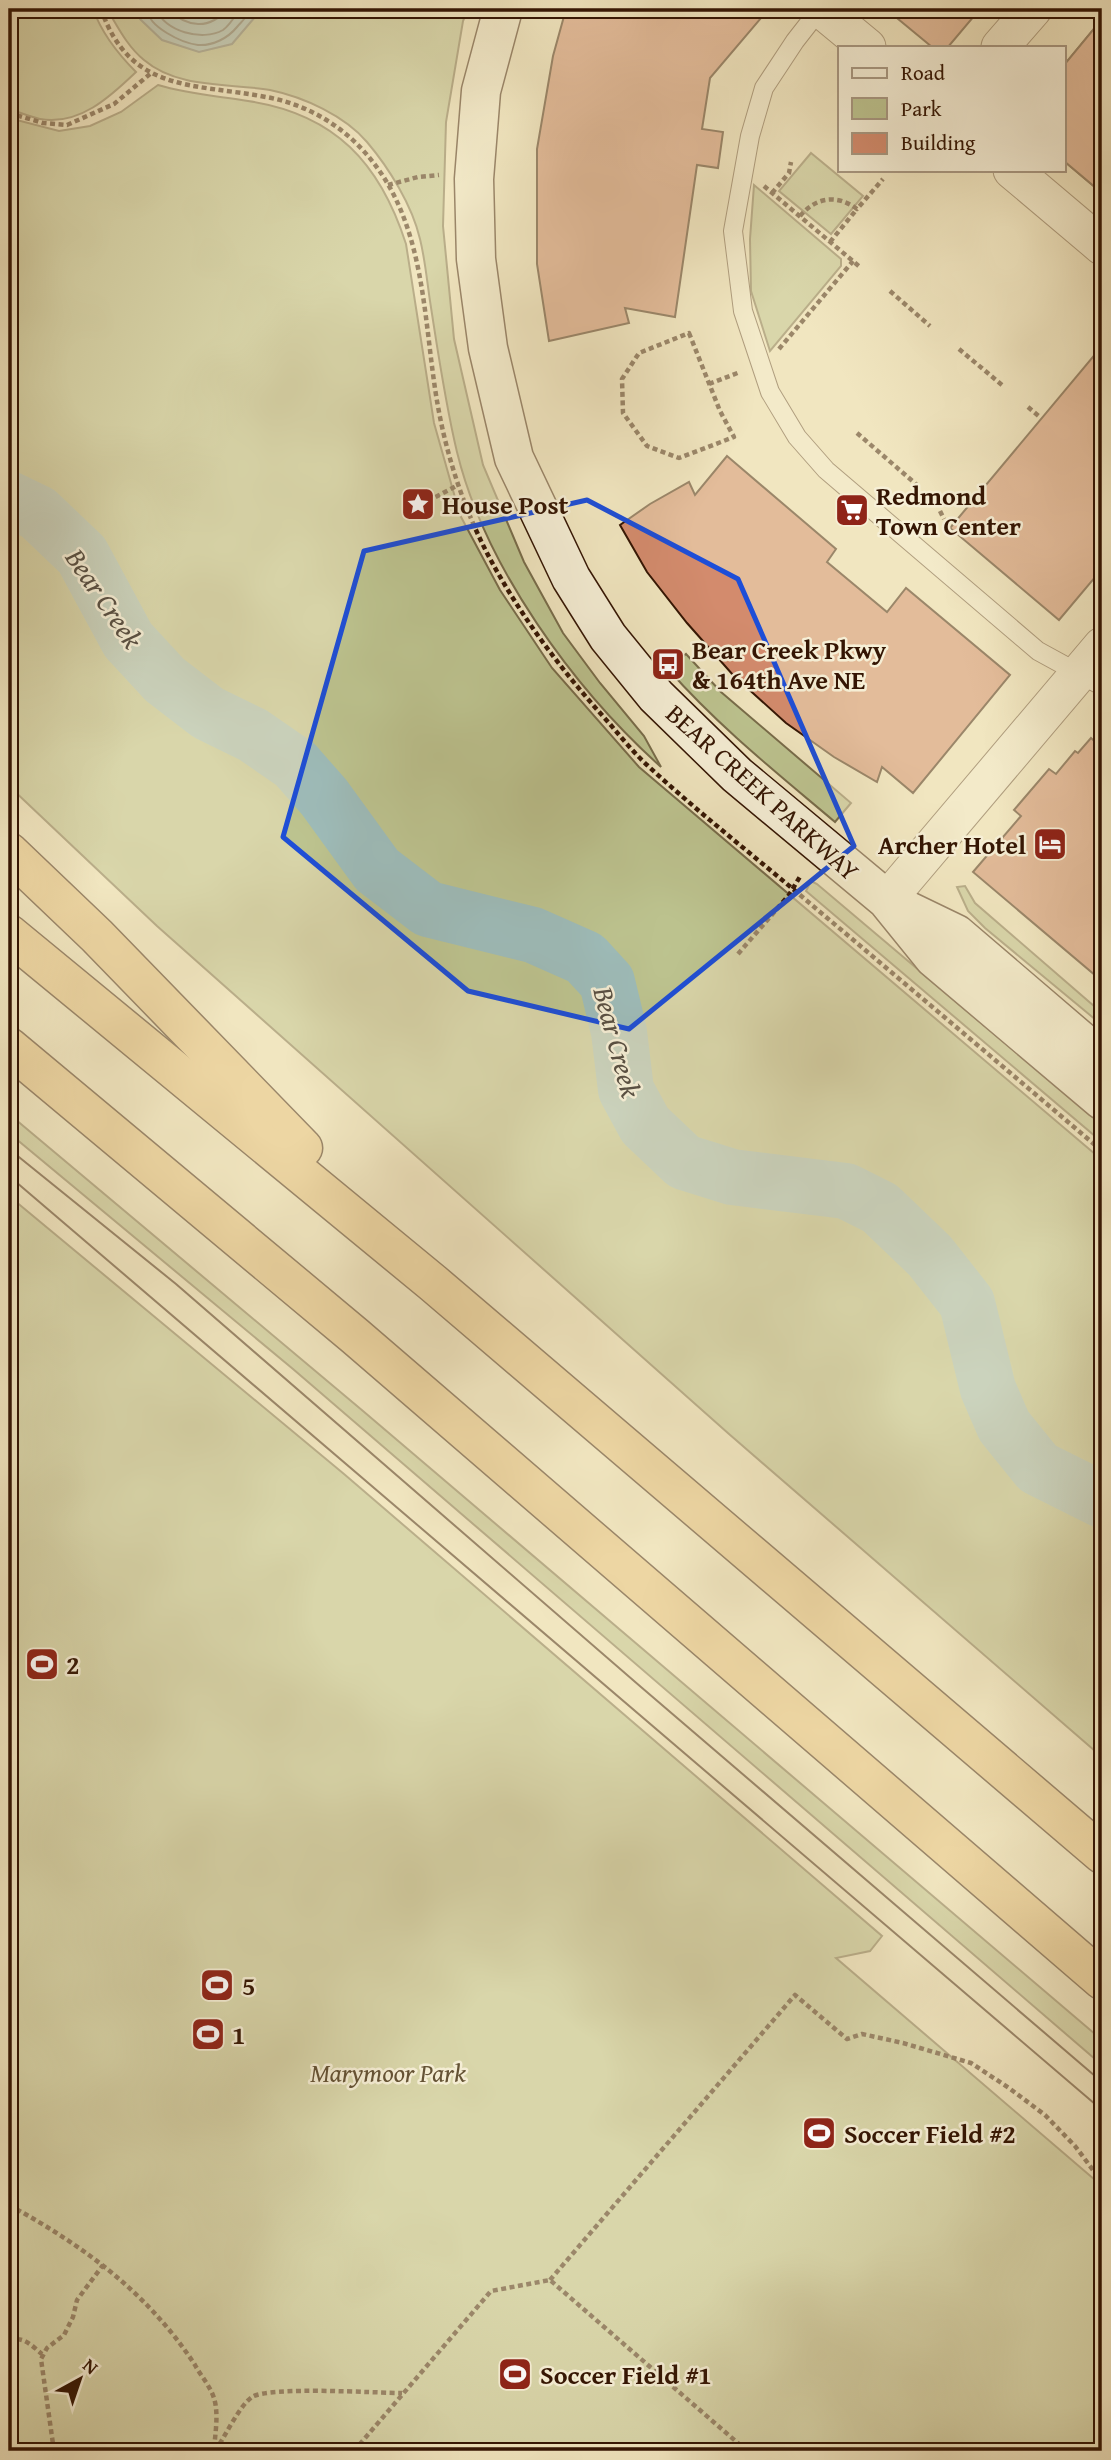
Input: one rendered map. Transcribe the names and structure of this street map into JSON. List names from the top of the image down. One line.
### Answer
{"streets":{"main road":["BEAR CREEK PARKWAY"]},"water":["Bear Creek"],"parks":["Marymoor Park"],"places":{"place":["House Post"],"supermarket":["Redmond Town Center"],"bus stop":["Bear Creek Pkwy & 164th Ave NE"],"hotel":["Archer Hotel"],"sports":["2","5","1","Soccer Field #2","Soccer Field #1"]},"legend":["Road","Park","Building"],"north":"top right"}
